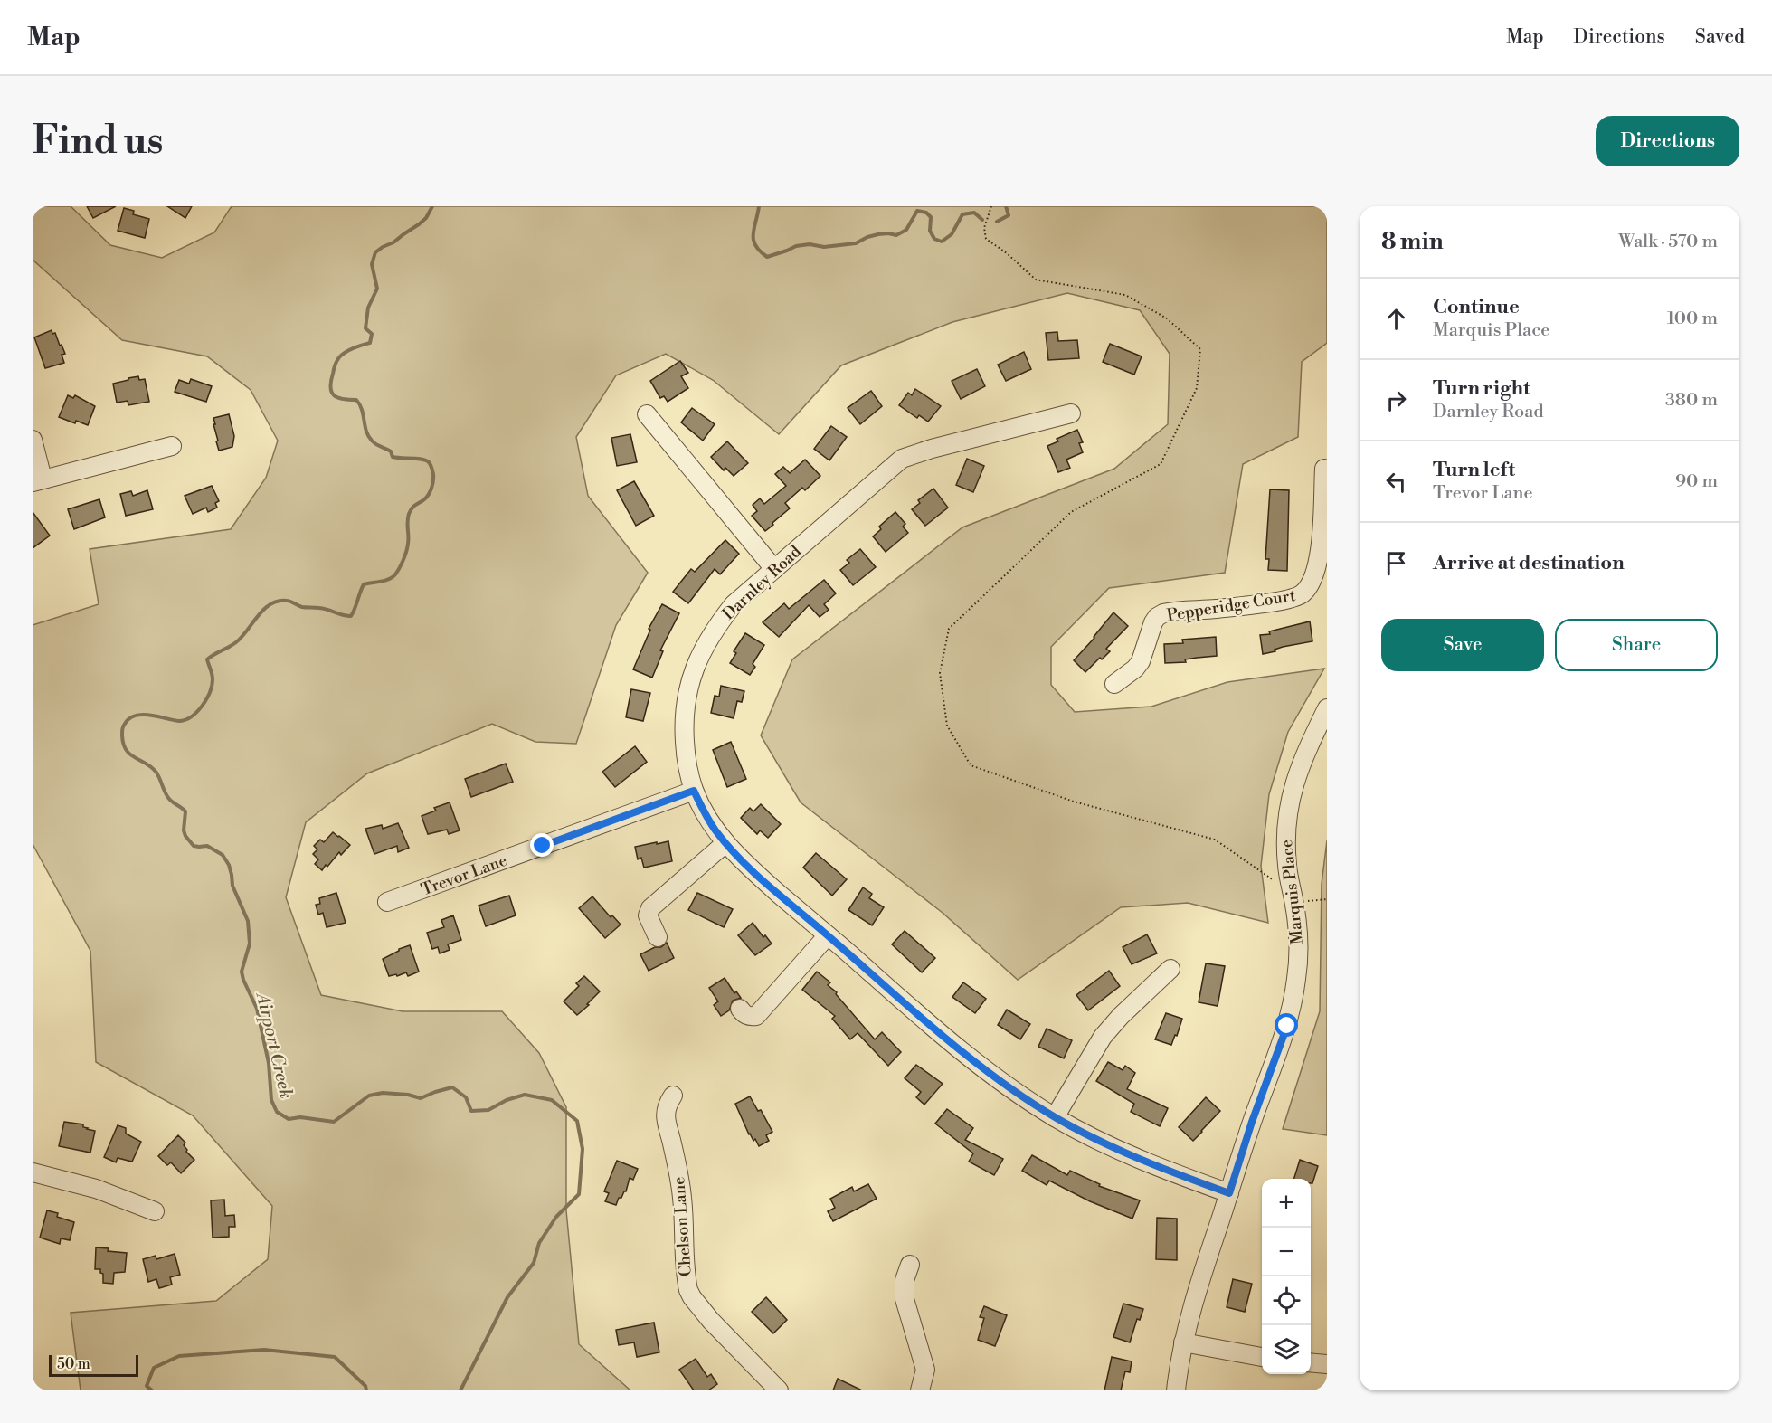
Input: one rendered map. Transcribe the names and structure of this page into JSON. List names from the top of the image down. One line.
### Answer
{"streets":{"street":["Darnley Road","Pepperidge Court","Trevor Lane","Marquis Place","Chelson Lane"]},"crossings":[["Darnley Road","Trevor Lane"],["Darnley Road","Marquis Place"]],"water":["Airport Creek"],"scale_bar":"50 m","page":{"header":"Map","nav":["Map","Directions","Saved"],"buttons":["Directions",["Save","Share"]],"title":"Find us","heading":["8 min","Walk · 570 m"],"list":[["Continue","Marquis Place","100 m"],["Turn right","Darnley Road","380 m"],["Turn left","Trevor Lane","90 m"],"Arrive at destination"],"map_buttons":["+","−"],"scale":"50 m"}}
